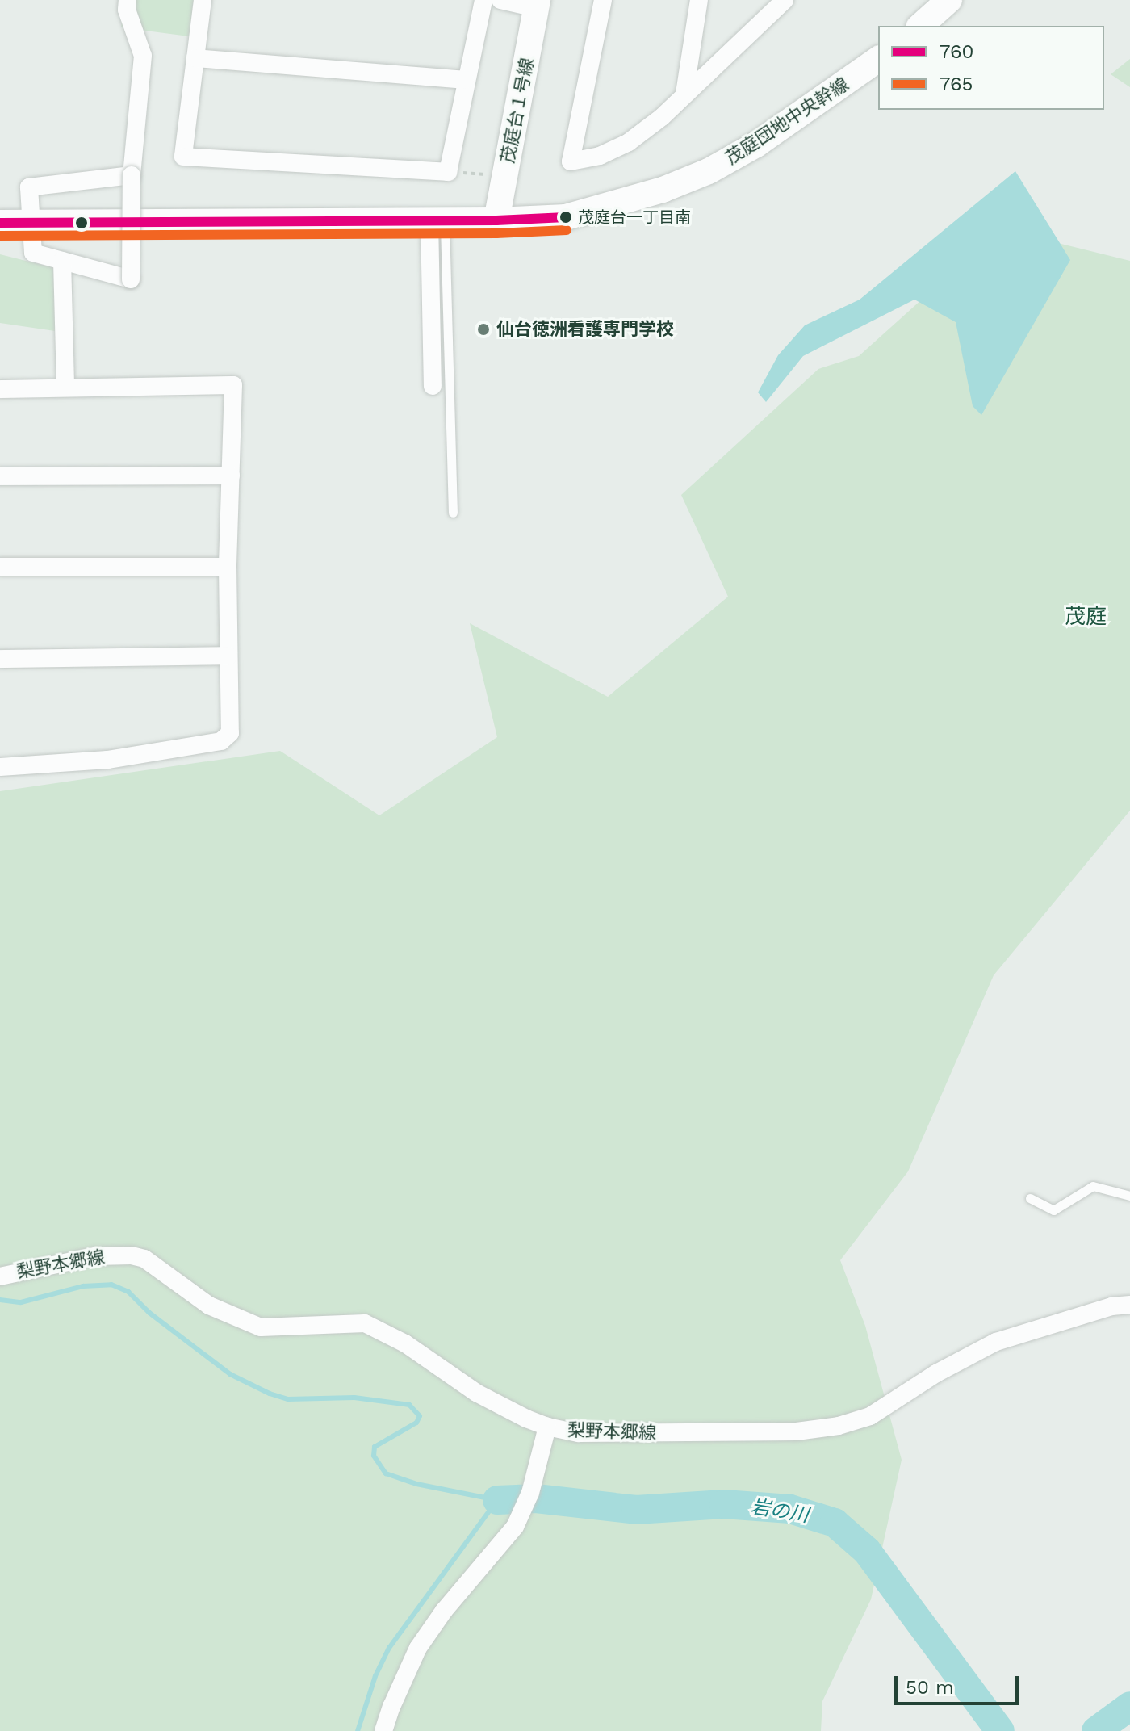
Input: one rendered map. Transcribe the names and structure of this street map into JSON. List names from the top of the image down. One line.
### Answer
{"streets":{"street":["茂庭台１号線","茂庭団地中央幹線","梨野本郷線"]},"crossings":[["茂庭台１号線","茂庭団地中央幹線"]],"districts":["茂庭"],"water":["岩の川"],"places":["茂庭台一丁目南","仙台徳洲看護専門学校"],"lines":["transit line 760","transit line 765"],"legend":["760","765"],"scale_bar":"50 m"}
